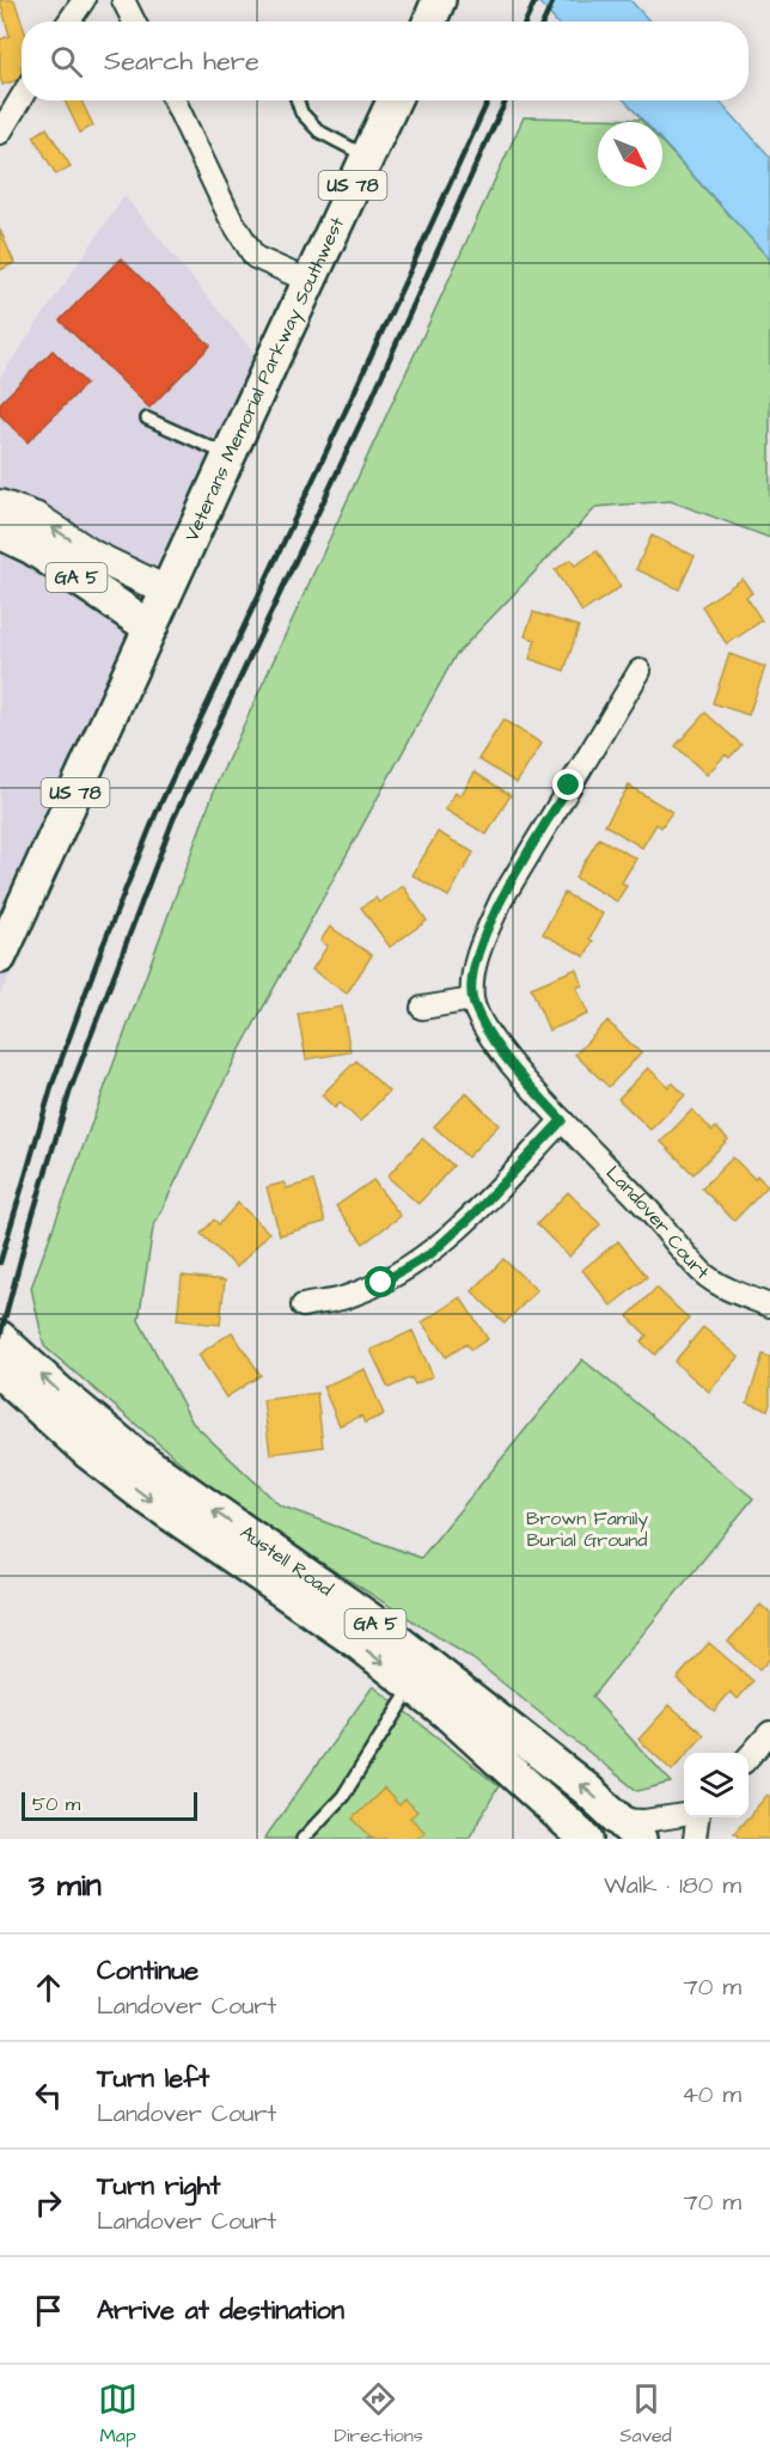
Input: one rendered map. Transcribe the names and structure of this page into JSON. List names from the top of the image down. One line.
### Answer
{"streets":{"main road":["US 78","Veterans Memorial Parkway Southwest","GA 5","Austell Road"],"street":["Landover Court"]},"crossings":[["US 78","Veterans Memorial Parkway Southwest"],["US 78","GA 5"],["Veterans Memorial Parkway Southwest","GA 5"]],"parks":["Brown Family Burial Ground"],"scale_bar":"50 m","north":"bottom right","page":{"search":"Search here","scale":"50 m","heading":["3 min","Walk · 180 m"],"list":[["Continue","Landover Court","70 m"],["Turn left","Landover Court","40 m"],["Turn right","Landover Court","70 m"],"Arrive at destination"],"nav":["Map","Directions","Saved"]}}
